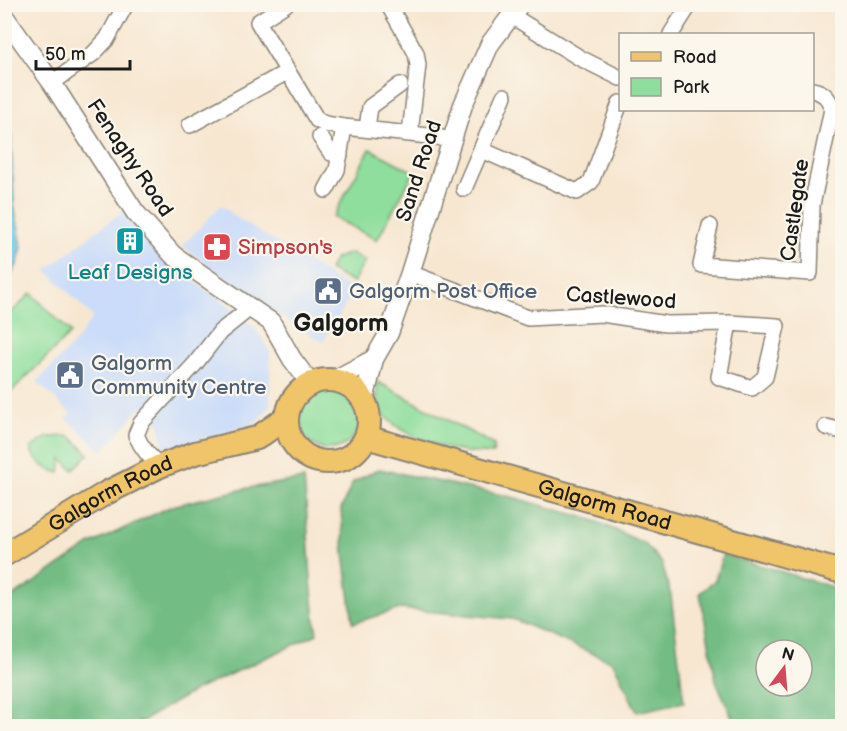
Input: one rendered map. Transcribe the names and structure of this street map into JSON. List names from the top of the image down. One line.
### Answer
{"streets":{"main road":["Galgorm Road"],"street":["Fenaghy Road","Sand Road","Castlegate","Castlewood"]},"crossings":[["Fenaghy Road","Sand Road"],["Fenaghy Road","Galgorm Road"],["Sand Road","Castlewood"],["Sand Road","Galgorm Road"]],"districts":["Galgorm"],"places":{"building":["Leaf Designs"],"pharmacy":["Simpson's"],"public building":["Galgorm Post Office","Galgorm Community Centre"]},"legend":["Road","Park"],"scale_bar":"50 m","north":"top"}
